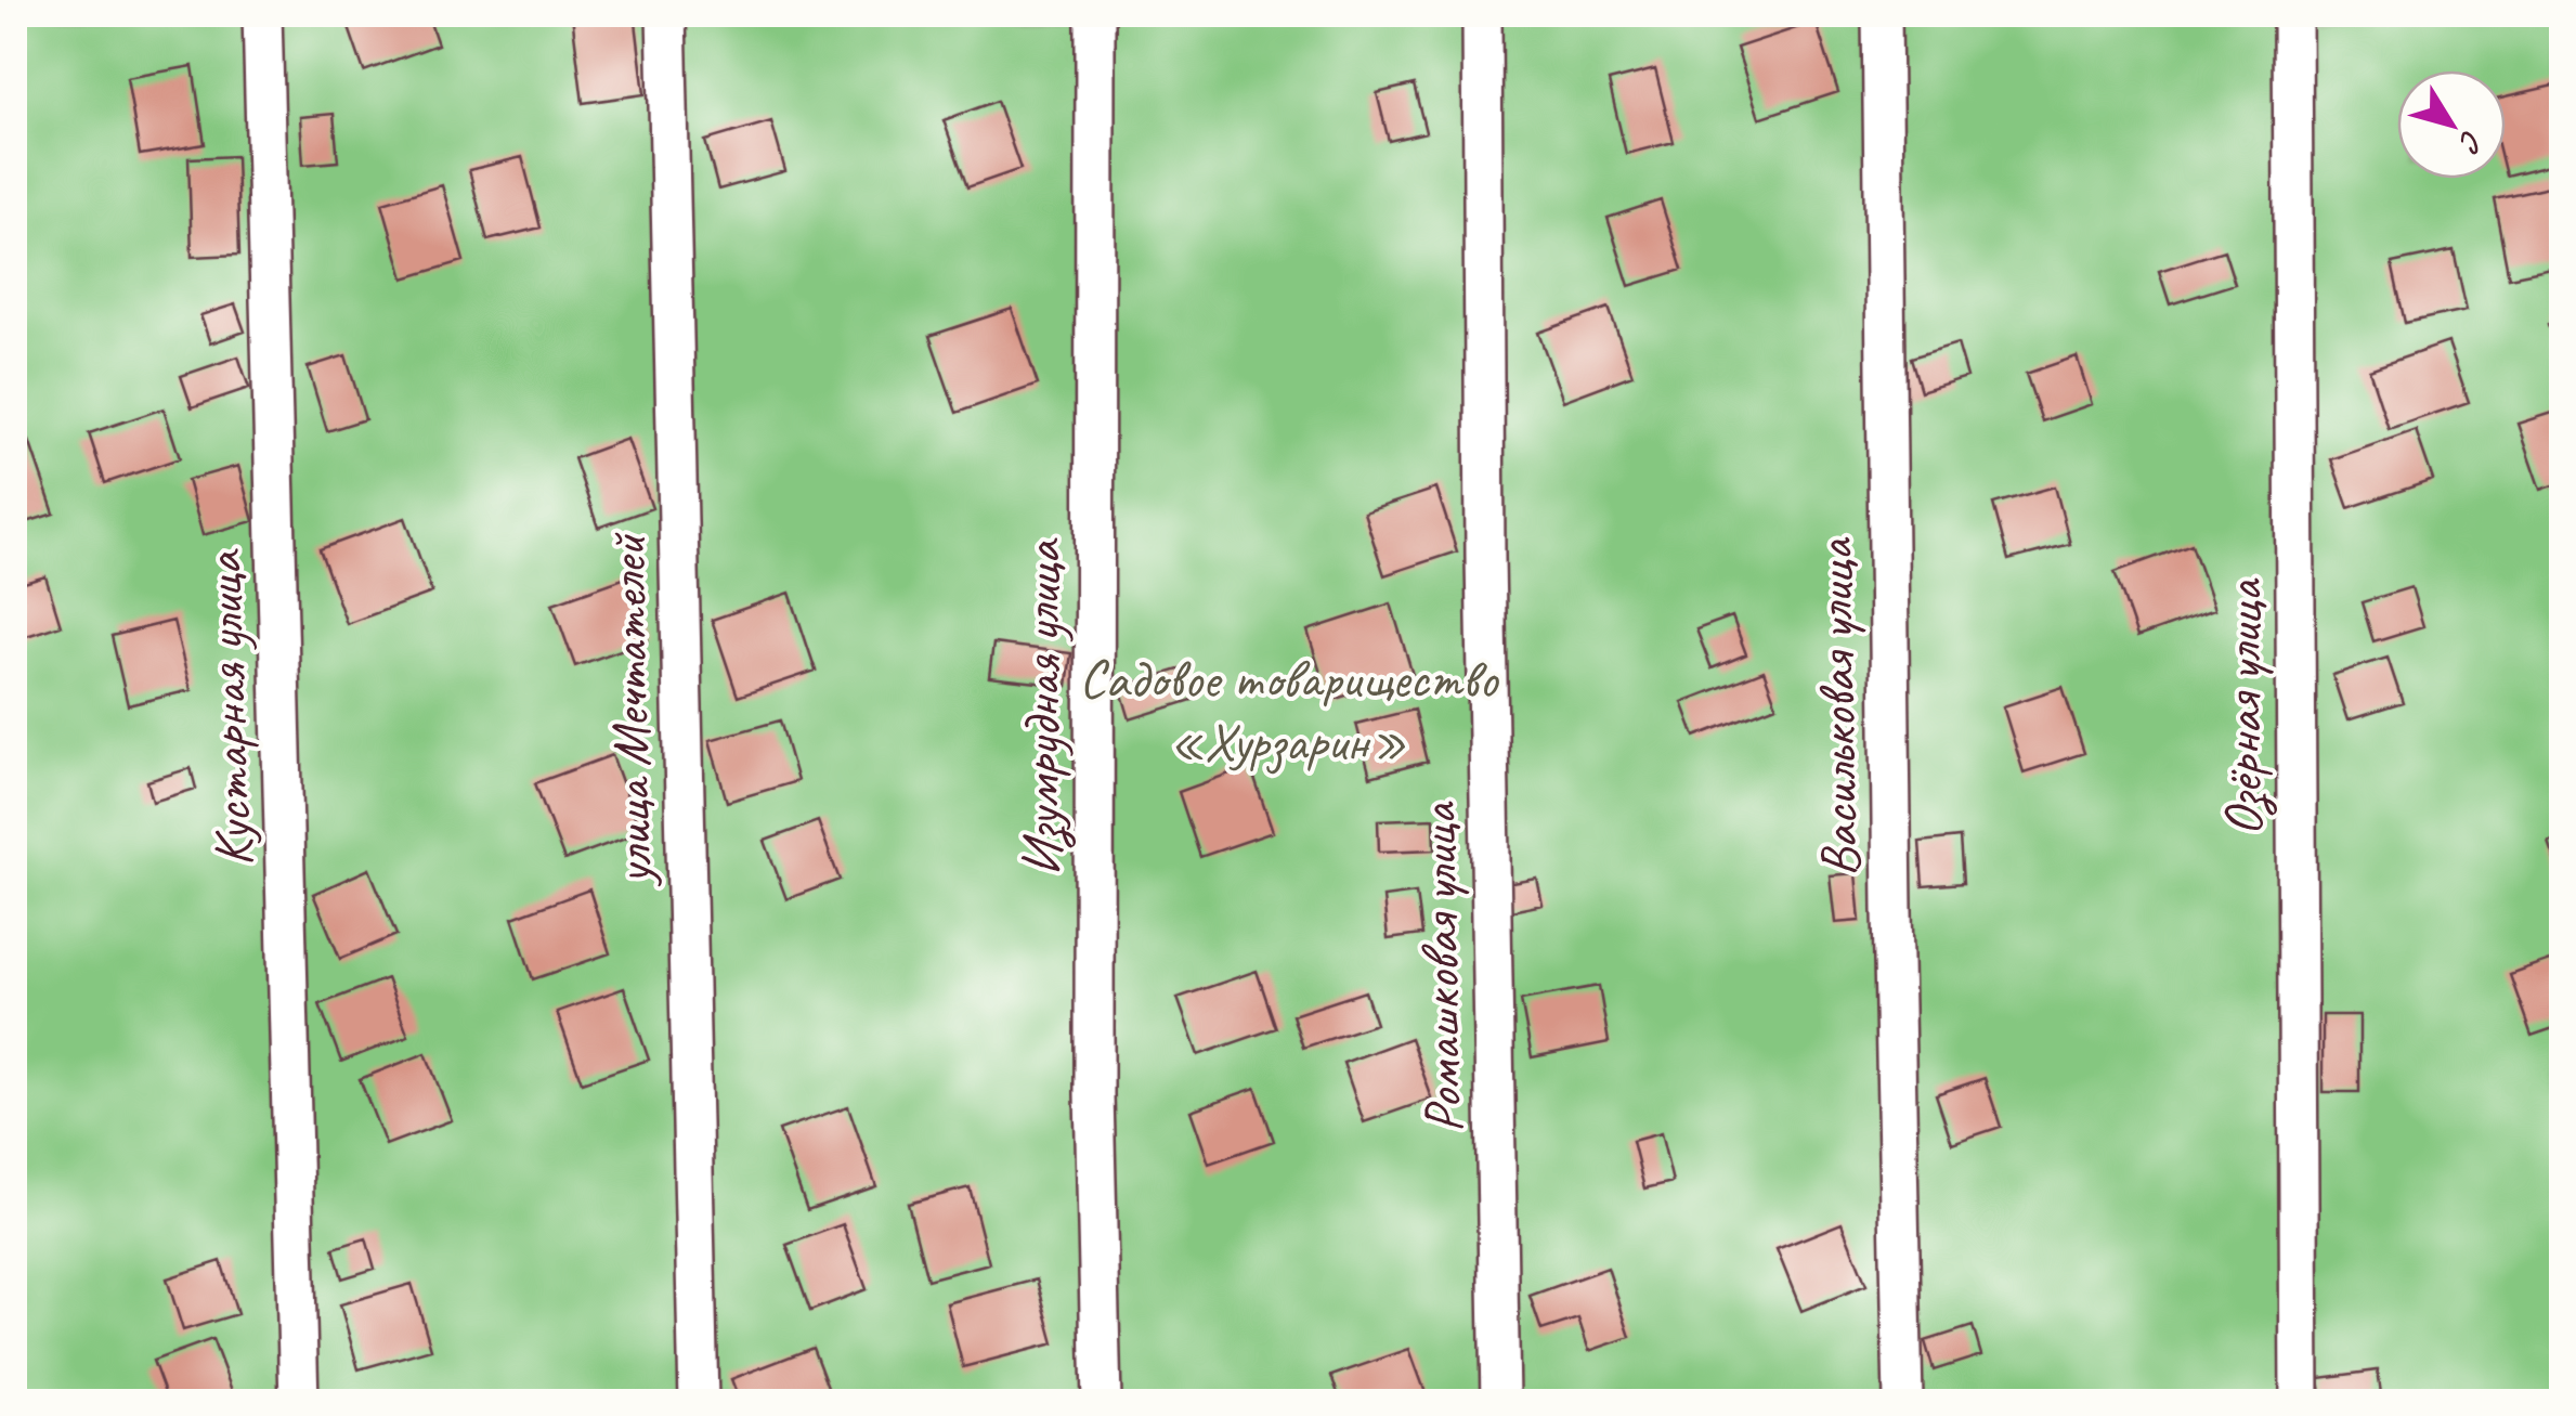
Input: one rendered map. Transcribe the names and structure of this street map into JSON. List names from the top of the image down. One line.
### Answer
{"streets":{"street":["Изумрудная улица","Васильковая улица","Озёрная улица","Кустарная улица","улица Мечтателей","Ромашковая улица"]},"parks":["Садовое товарищество «Хурзарин»"],"north":"bottom right"}
